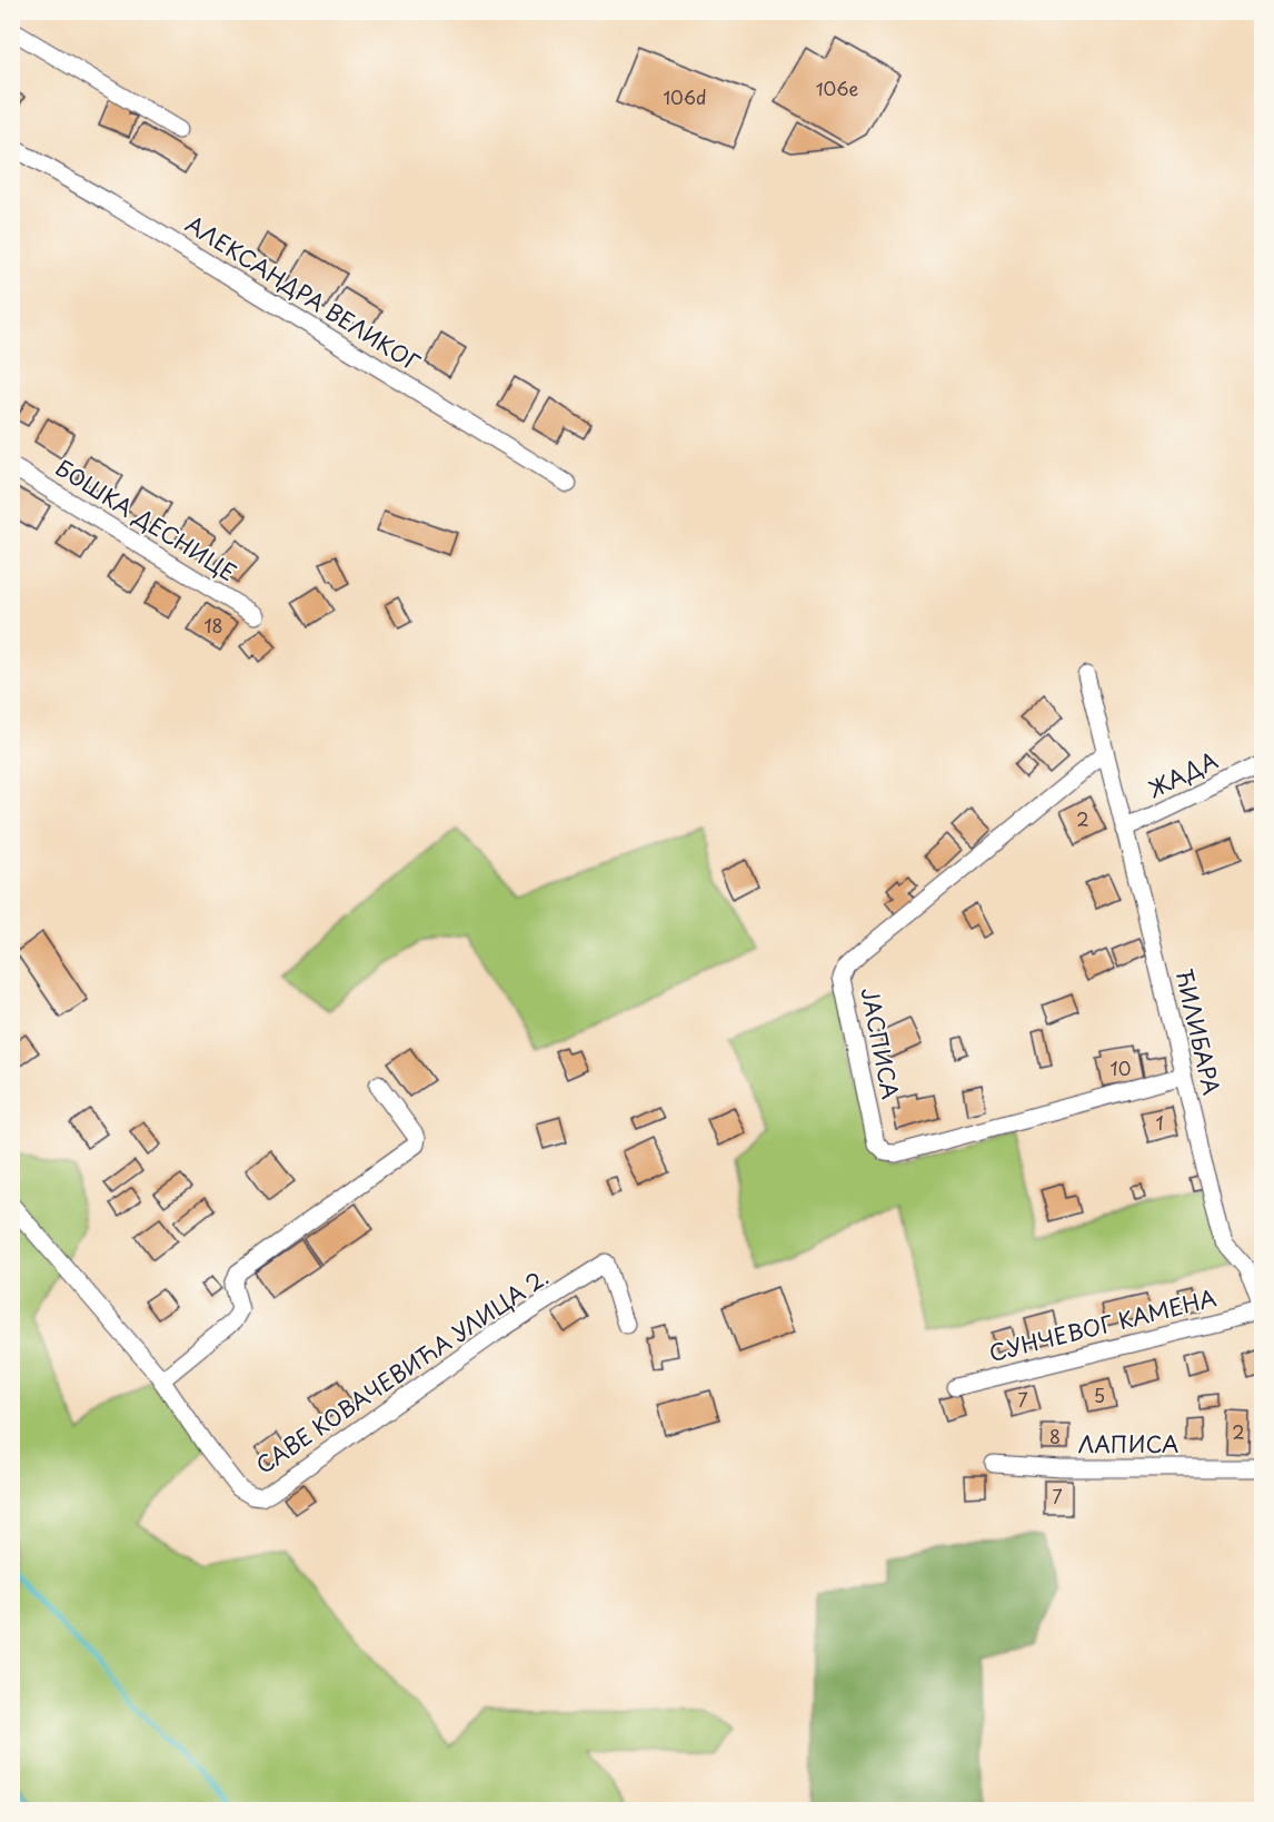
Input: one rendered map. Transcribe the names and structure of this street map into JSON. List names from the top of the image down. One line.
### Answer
{"streets":{"street":["АЛЕКСАНДРА ВЕЛИКОГ","БОШКА ДЕСНИЦЕ","ЖАДА","ЋИЛИБАРА","ЈАСПИСА","СУНЧЕВОГ КАМЕНА","САВЕ КОВАЧЕВИЋА УЛИЦА 2.","ЛАПИСА"]},"crossings":[["ЖАДА","ЋИЛИБАРА"],["ЋИЛИБАРА","ЈАСПИСА"],["ЋИЛИБАРА","СУНЧЕВОГ КАМЕНА"]],"house_numbers":["106e","106d","18","2","10","1","5","7","2","8","7"]}
